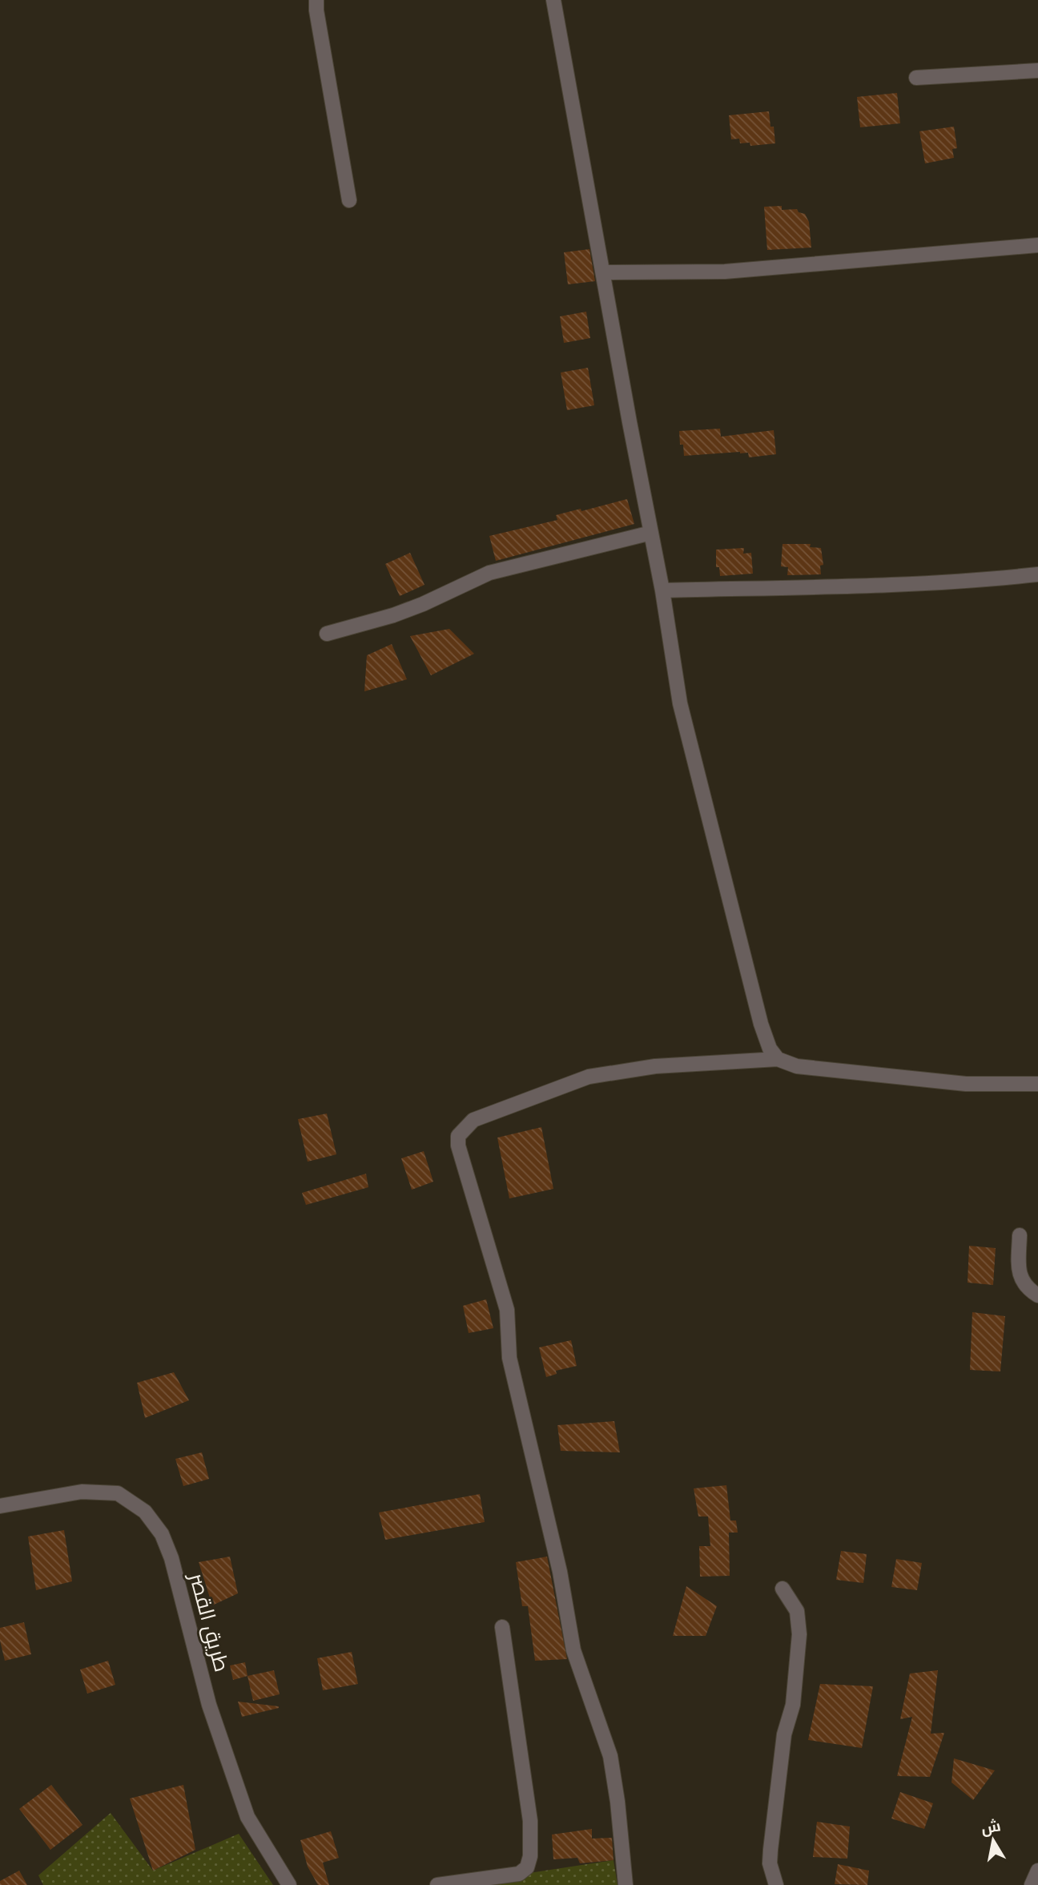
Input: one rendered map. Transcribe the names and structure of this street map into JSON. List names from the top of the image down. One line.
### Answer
{"streets":{"street":["طريق القصر"]},"north":"top"}
